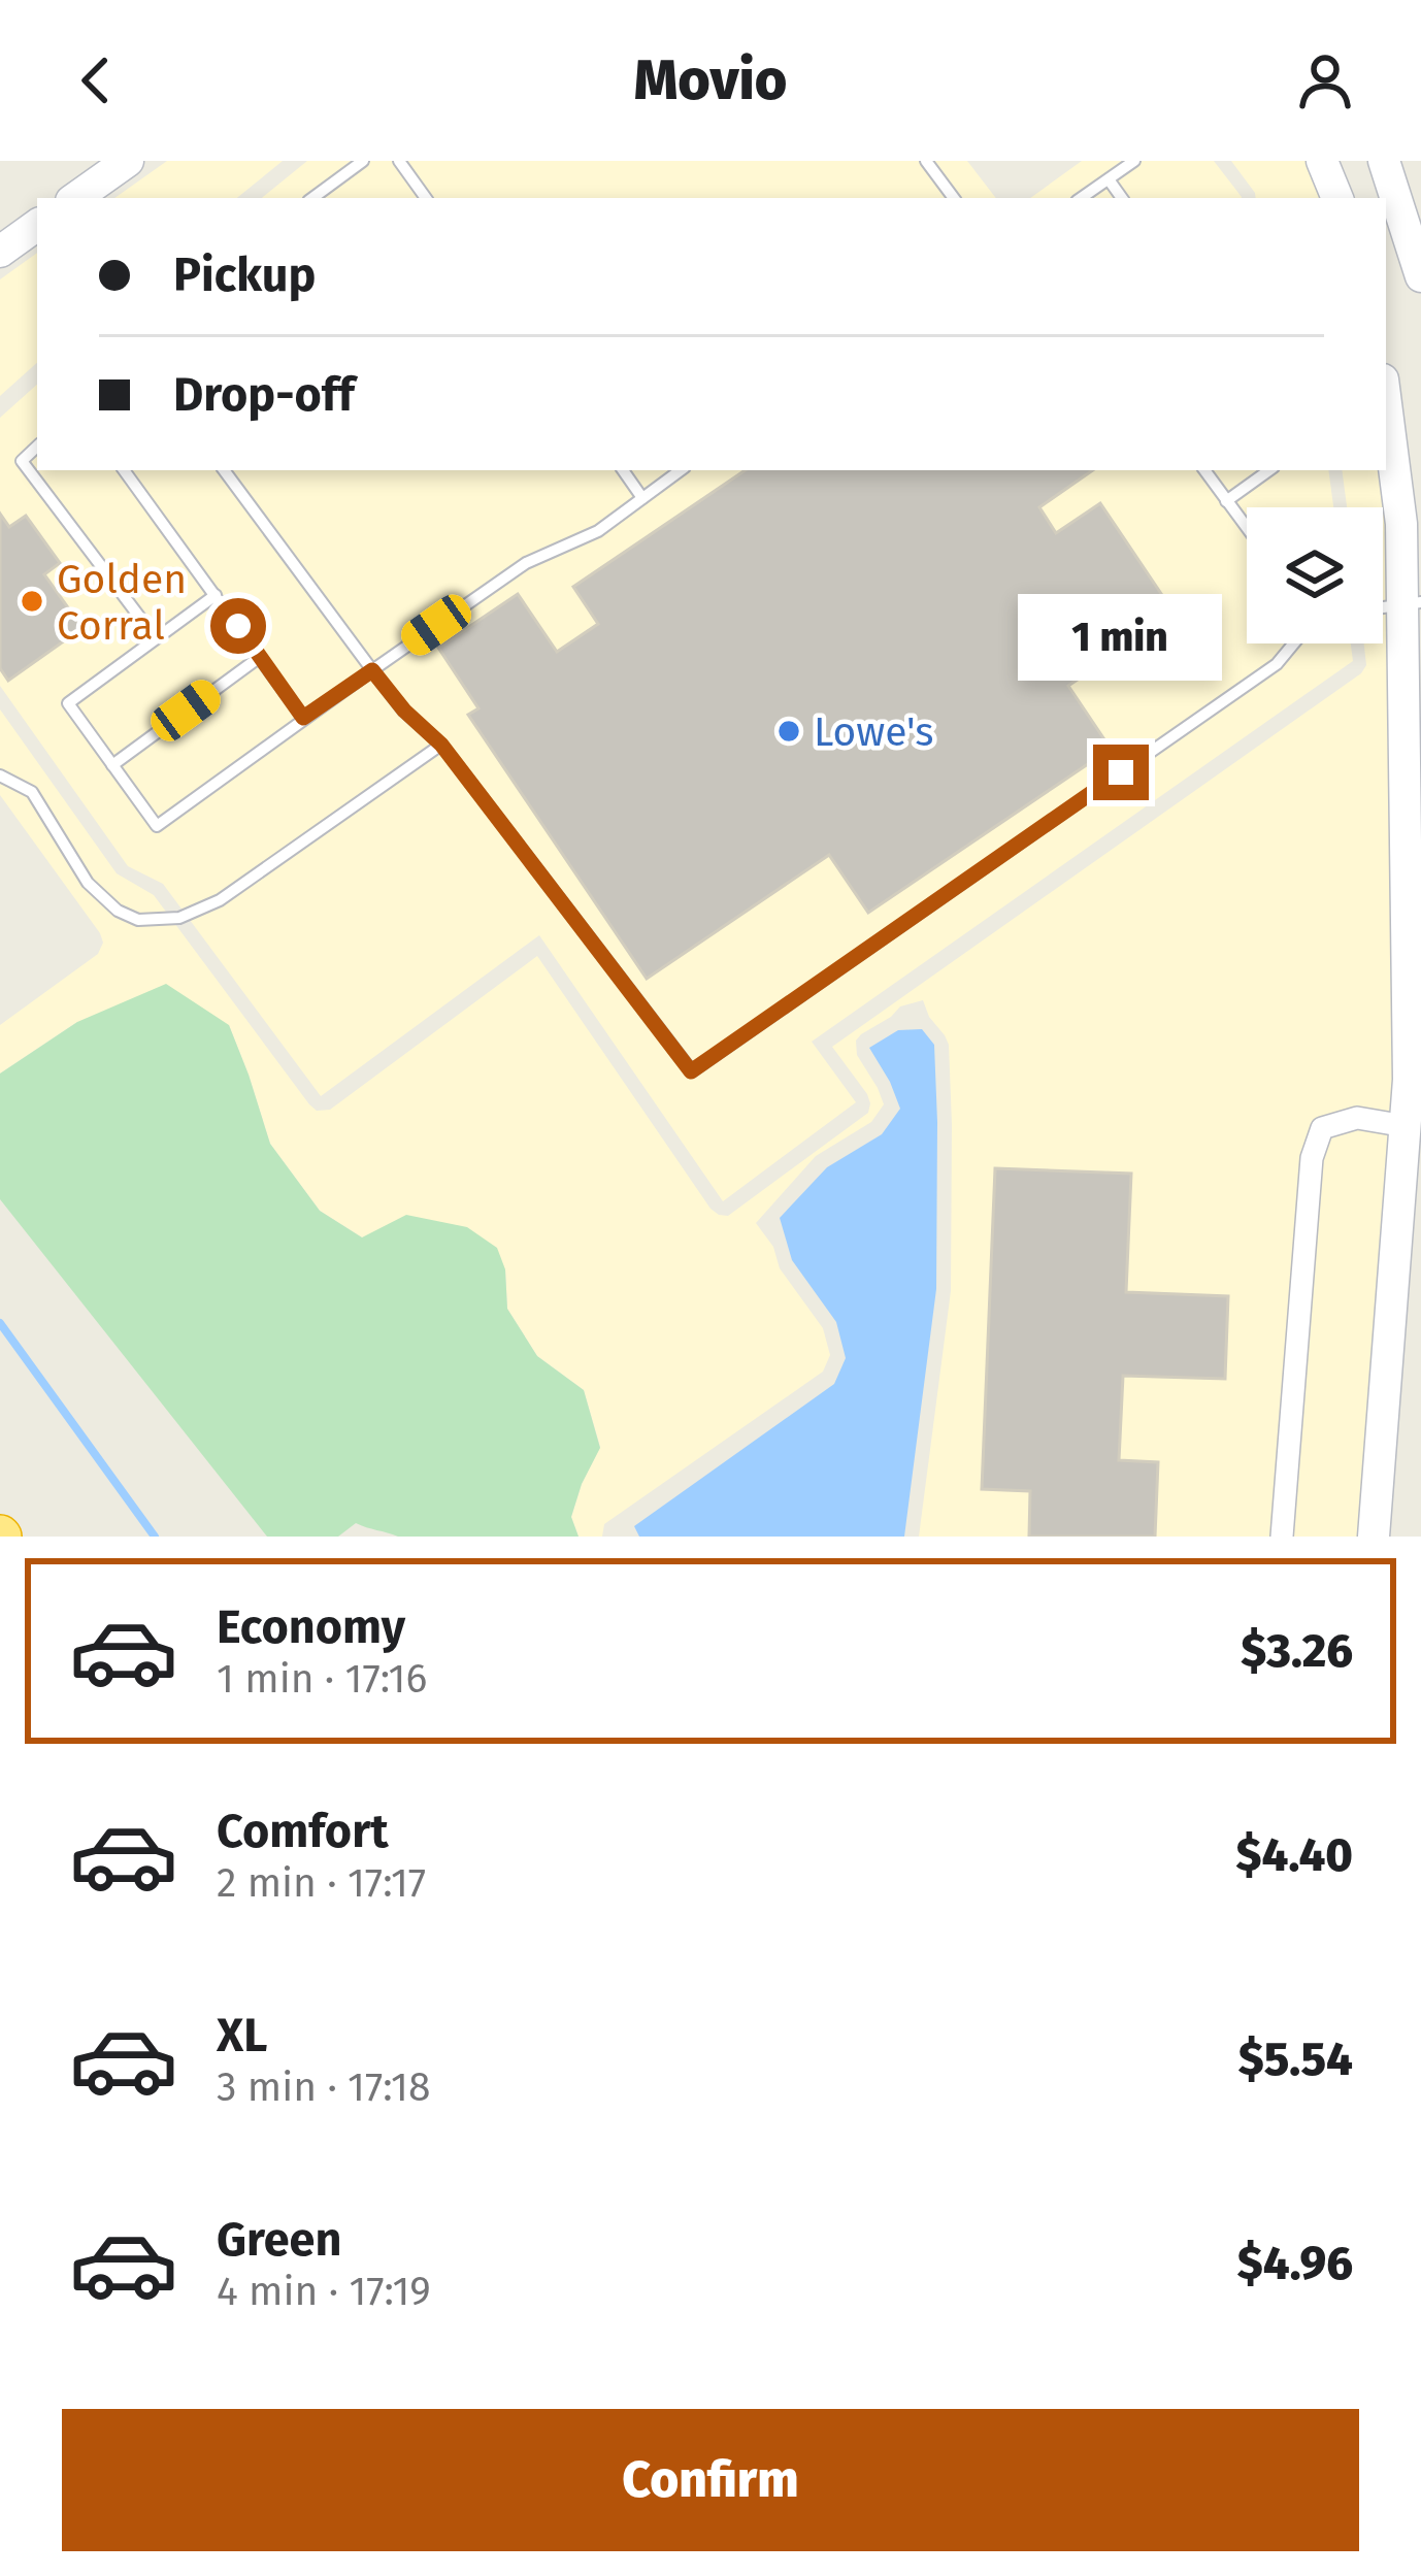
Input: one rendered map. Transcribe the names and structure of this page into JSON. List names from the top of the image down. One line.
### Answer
{"places":["Golden Corral","Lowe's"],"page":{"header":"Movio","banner":["Pickup","Drop-off"],"bubble":"1 min","list":[{"name":"Economy","note":"1 min · 17:16","value":"$3.26"},{"name":"Comfort","note":"2 min · 17:17","value":"$4.40"},{"name":"XL","note":"3 min · 17:18","value":"$5.54"},{"name":"Green","note":"4 min · 17:19","value":"$4.96"}],"buttons":"Confirm"}}
